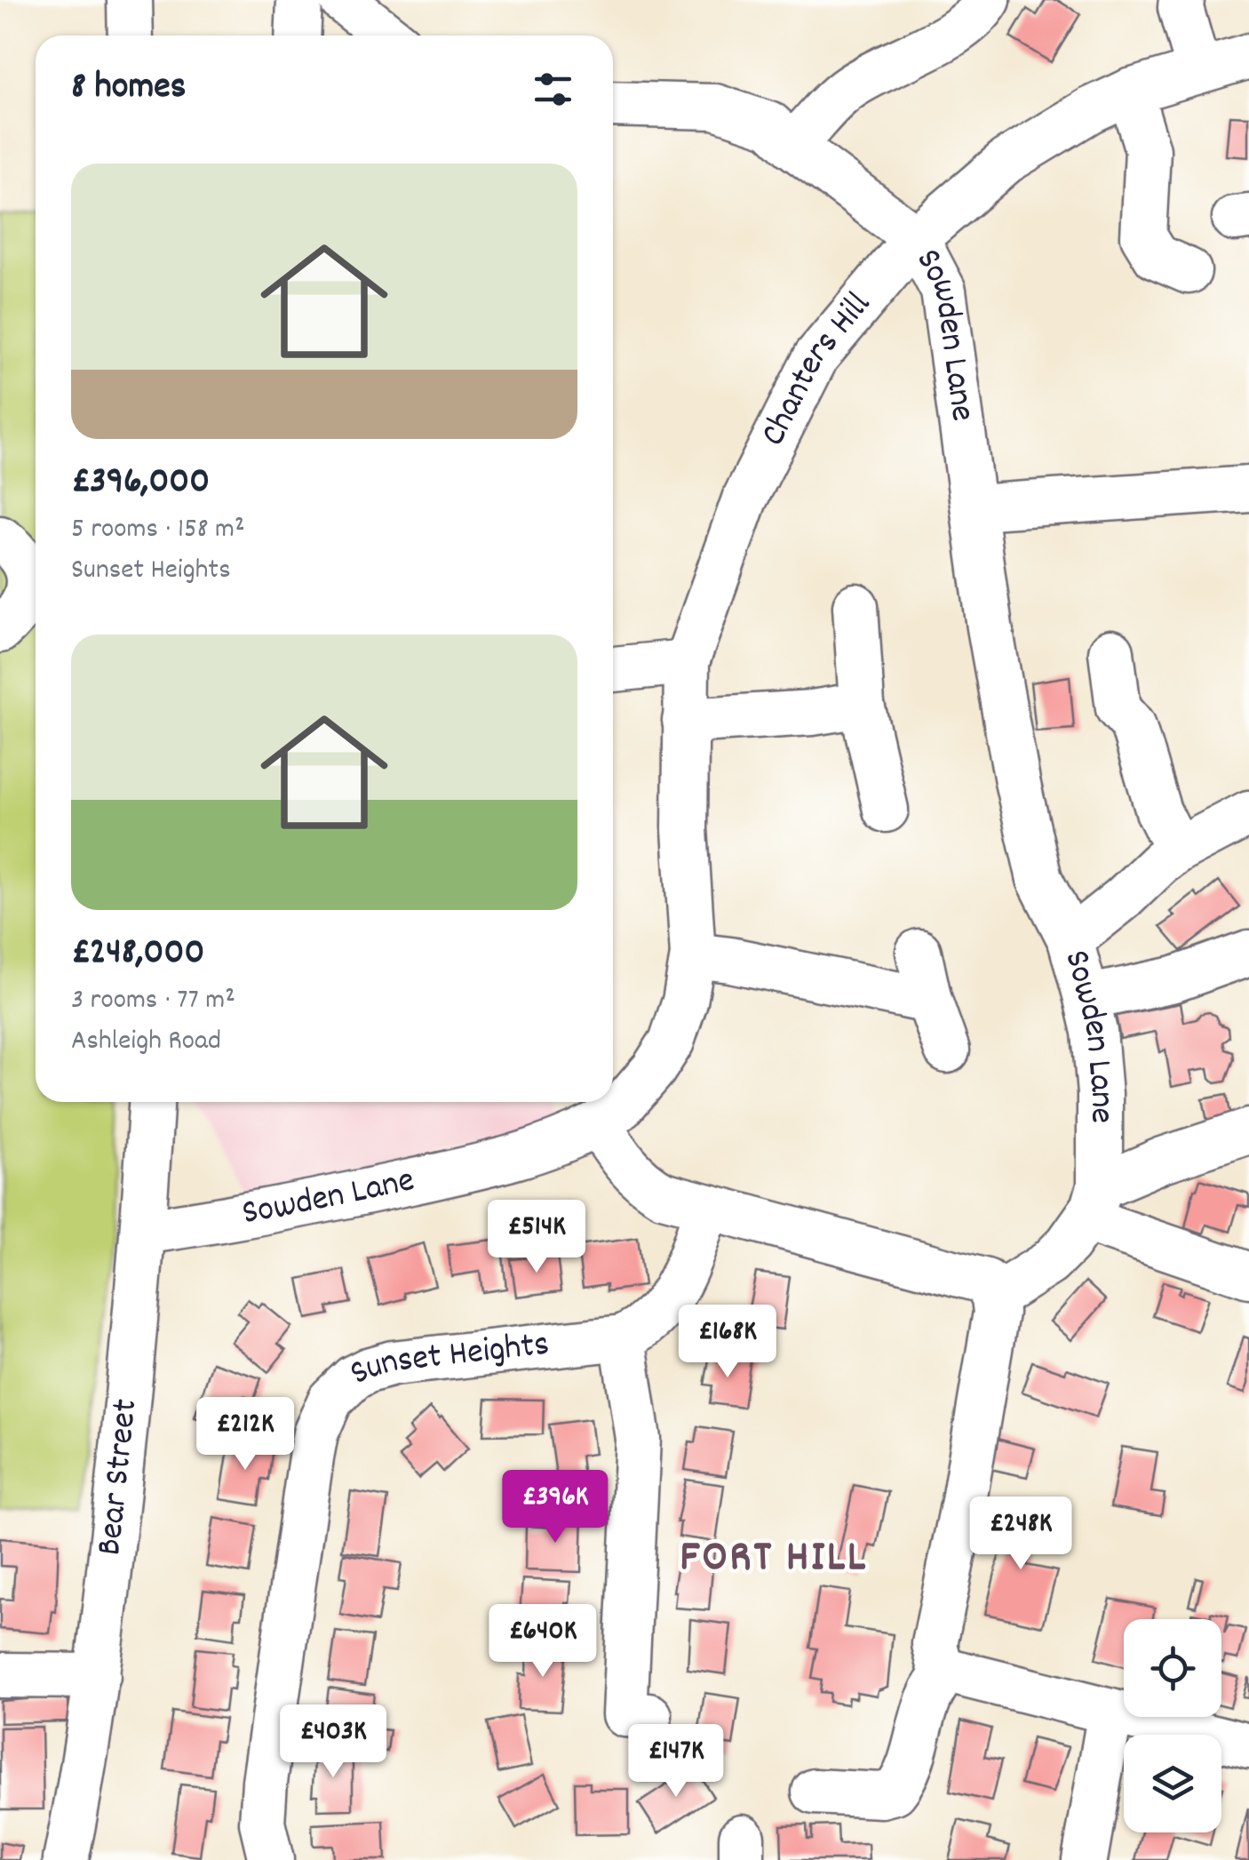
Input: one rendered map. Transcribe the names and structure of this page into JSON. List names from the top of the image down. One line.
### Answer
{"streets":{"street":["Sowden Lane","Chanters Hill","Sunset Heights","Bear Street"]},"crossings":[["Sowden Lane","Chanters Hill"],["Sowden Lane","Bear Street"]],"districts":["FORT HILL"],"page":{"heading":"8 homes","list":[{"name":"£396,000","note":"5 rooms · 158 m² · Sunset Heights"},{"name":"£248,000","note":"3 rooms · 77 m² · Ashleigh Road"}],"price":["£514K","£168K","£212K","£396K","£248K","£640K","£403K","£147K"]}}
